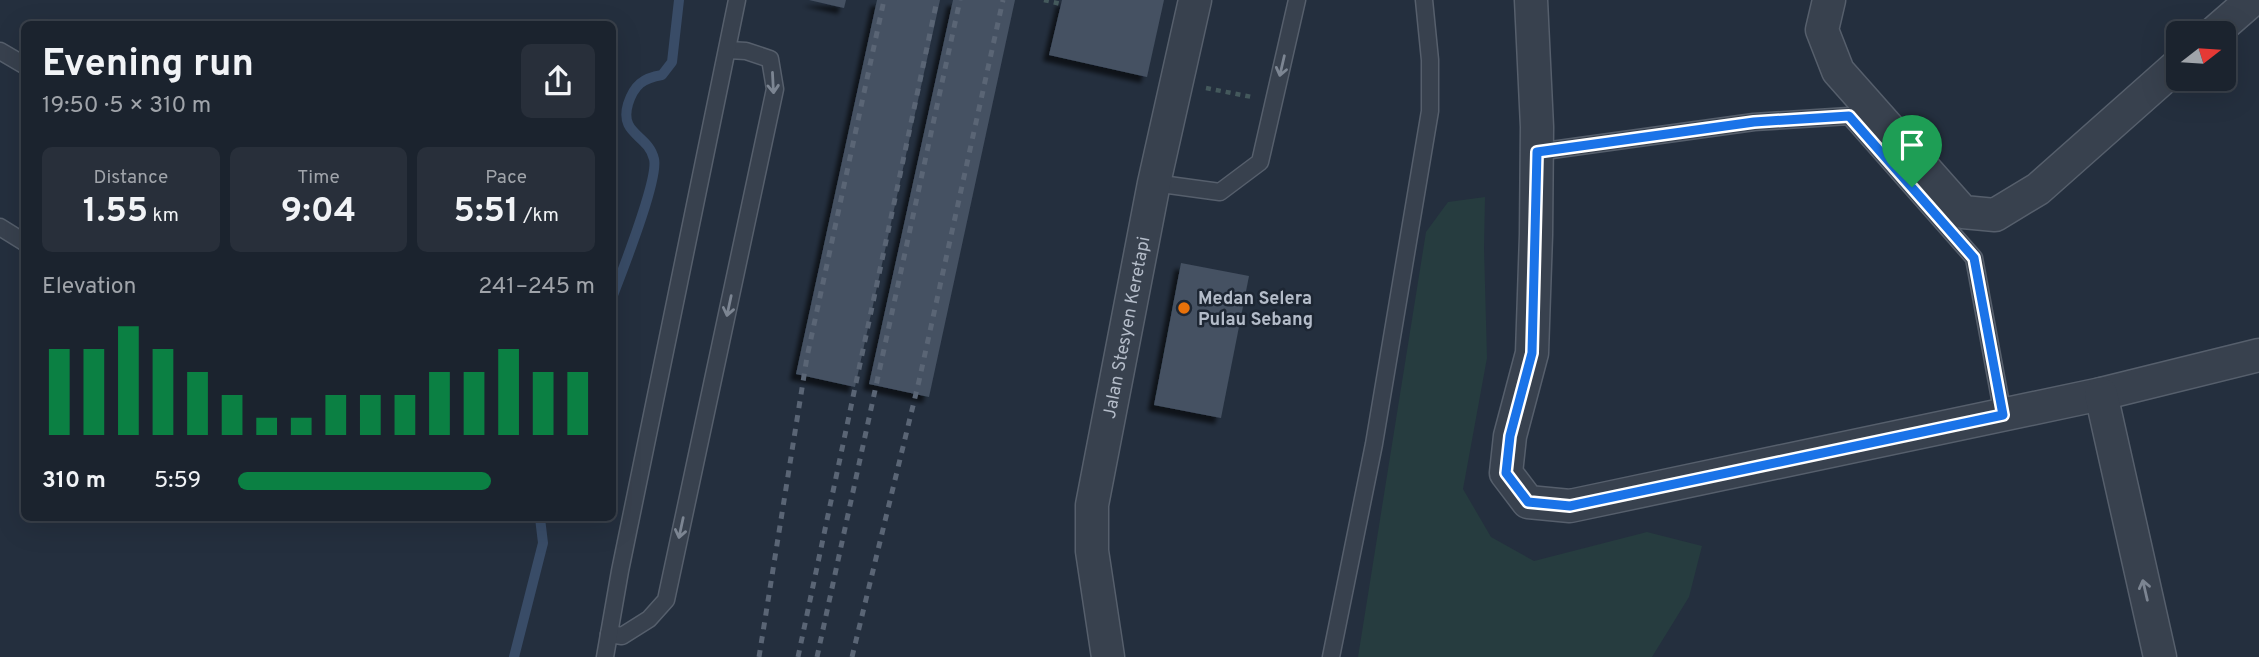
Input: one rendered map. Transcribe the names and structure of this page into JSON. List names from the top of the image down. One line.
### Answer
{"streets":{"street":["Jalan Stesyen Keretapi"]},"places":["Medan Selera Pulau Sebang"],"north":"right","page":{"heading":["Evening run","19:50 · 5 × 310 m"],"stats":[["Distance","1.55 km"],["Time","9:04"],["Pace","5:51 /km"]],"chart":["Elevation","241–245 m"],"list":[{"name":"310 m","note":"5:59"}]}}
